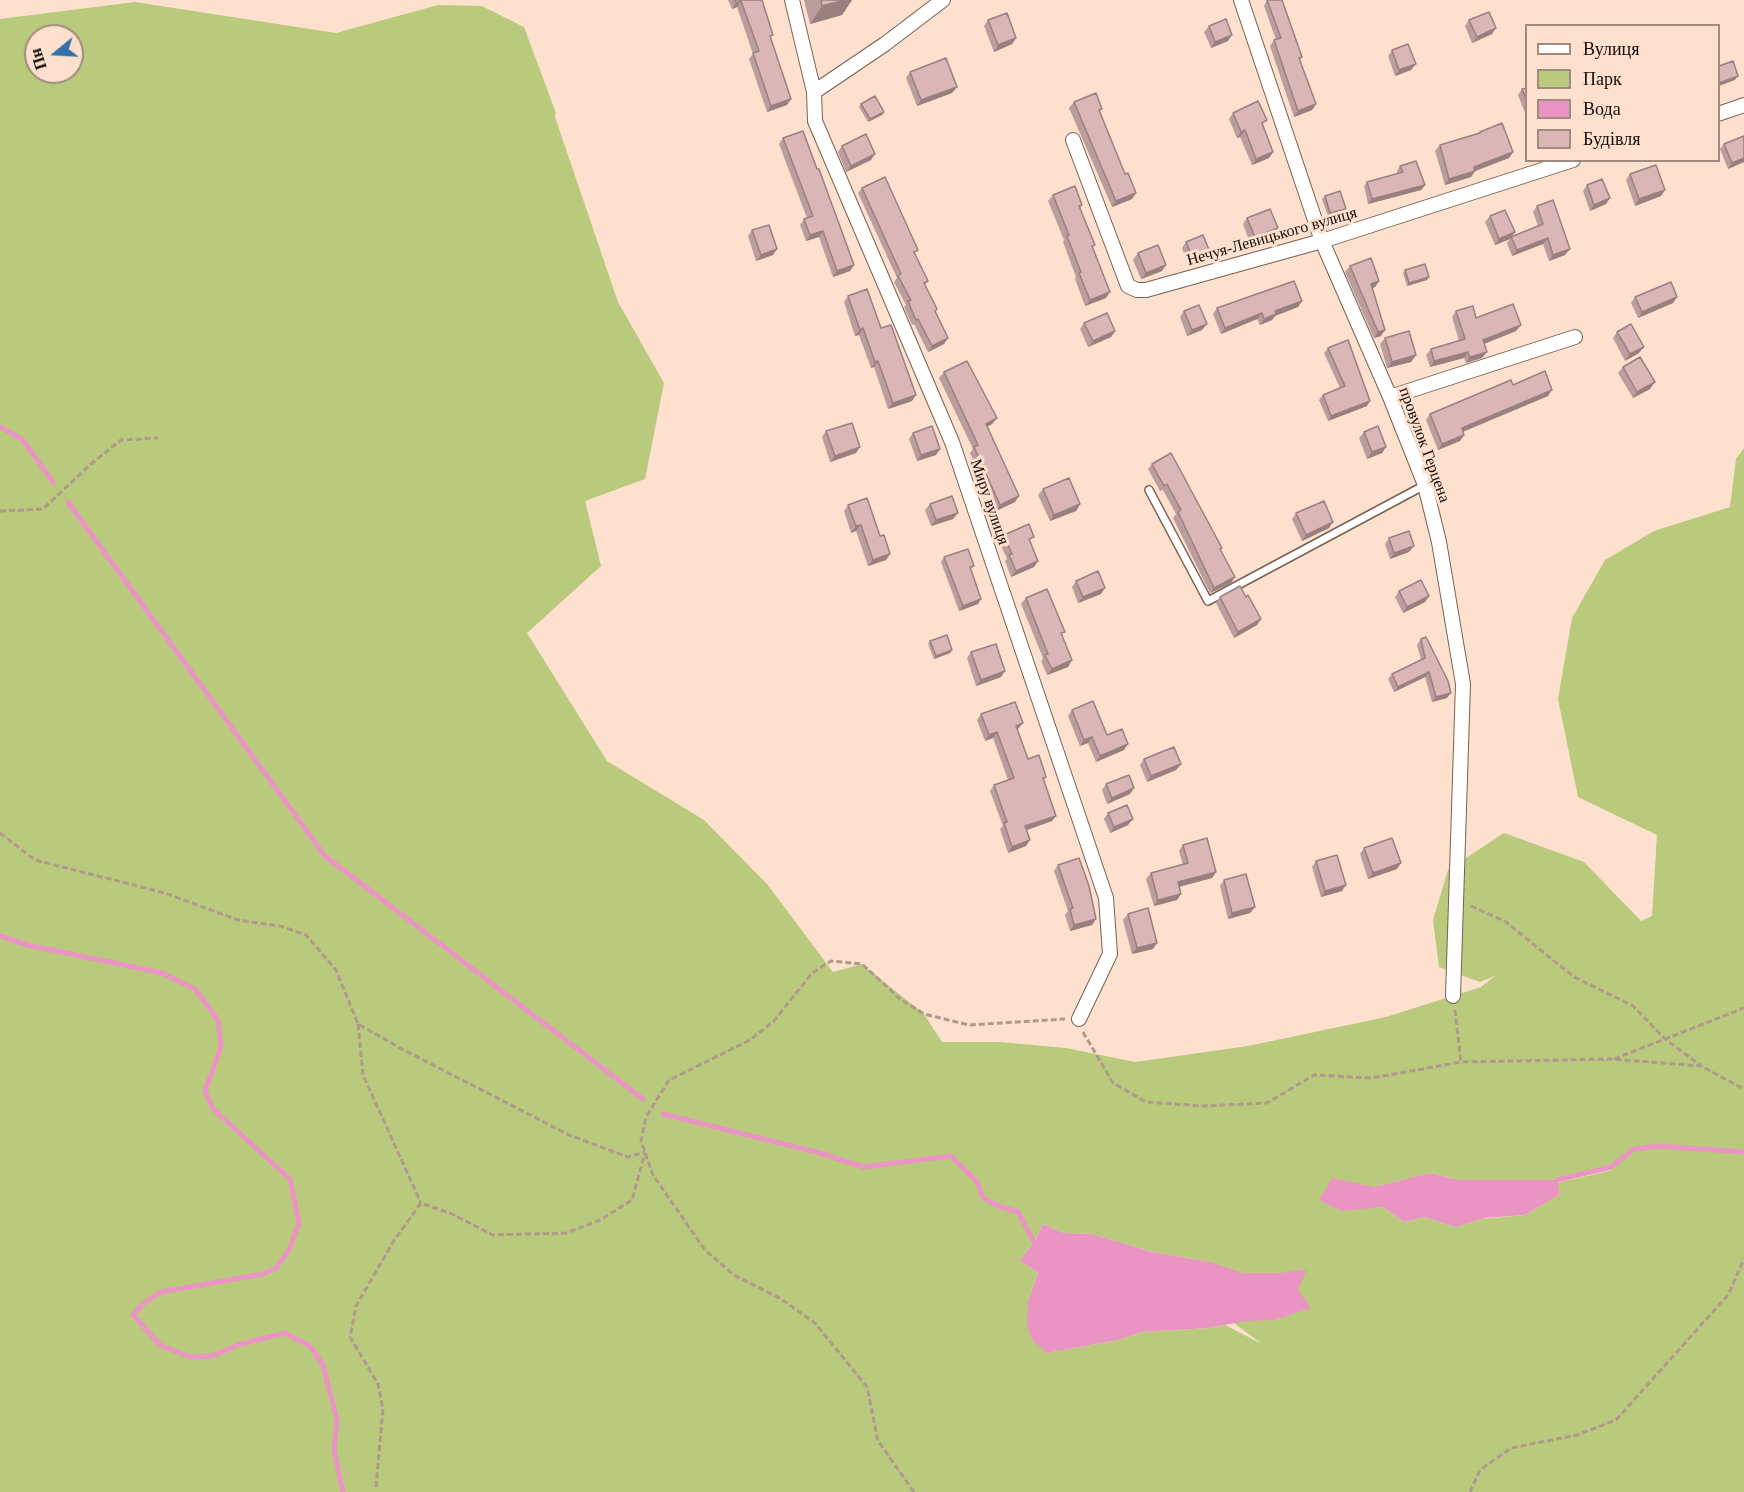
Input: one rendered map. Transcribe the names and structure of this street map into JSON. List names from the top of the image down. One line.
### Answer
{"streets":{"street":["Нечуя-Левицького вулиця","провулок Герцена","Миру вулиця"]},"crossings":[["Нечуя-Левицького вулиця","провулок Герцена"]],"legend":["Вулиця","Парк","Вода","Будівля"],"north":"left"}
